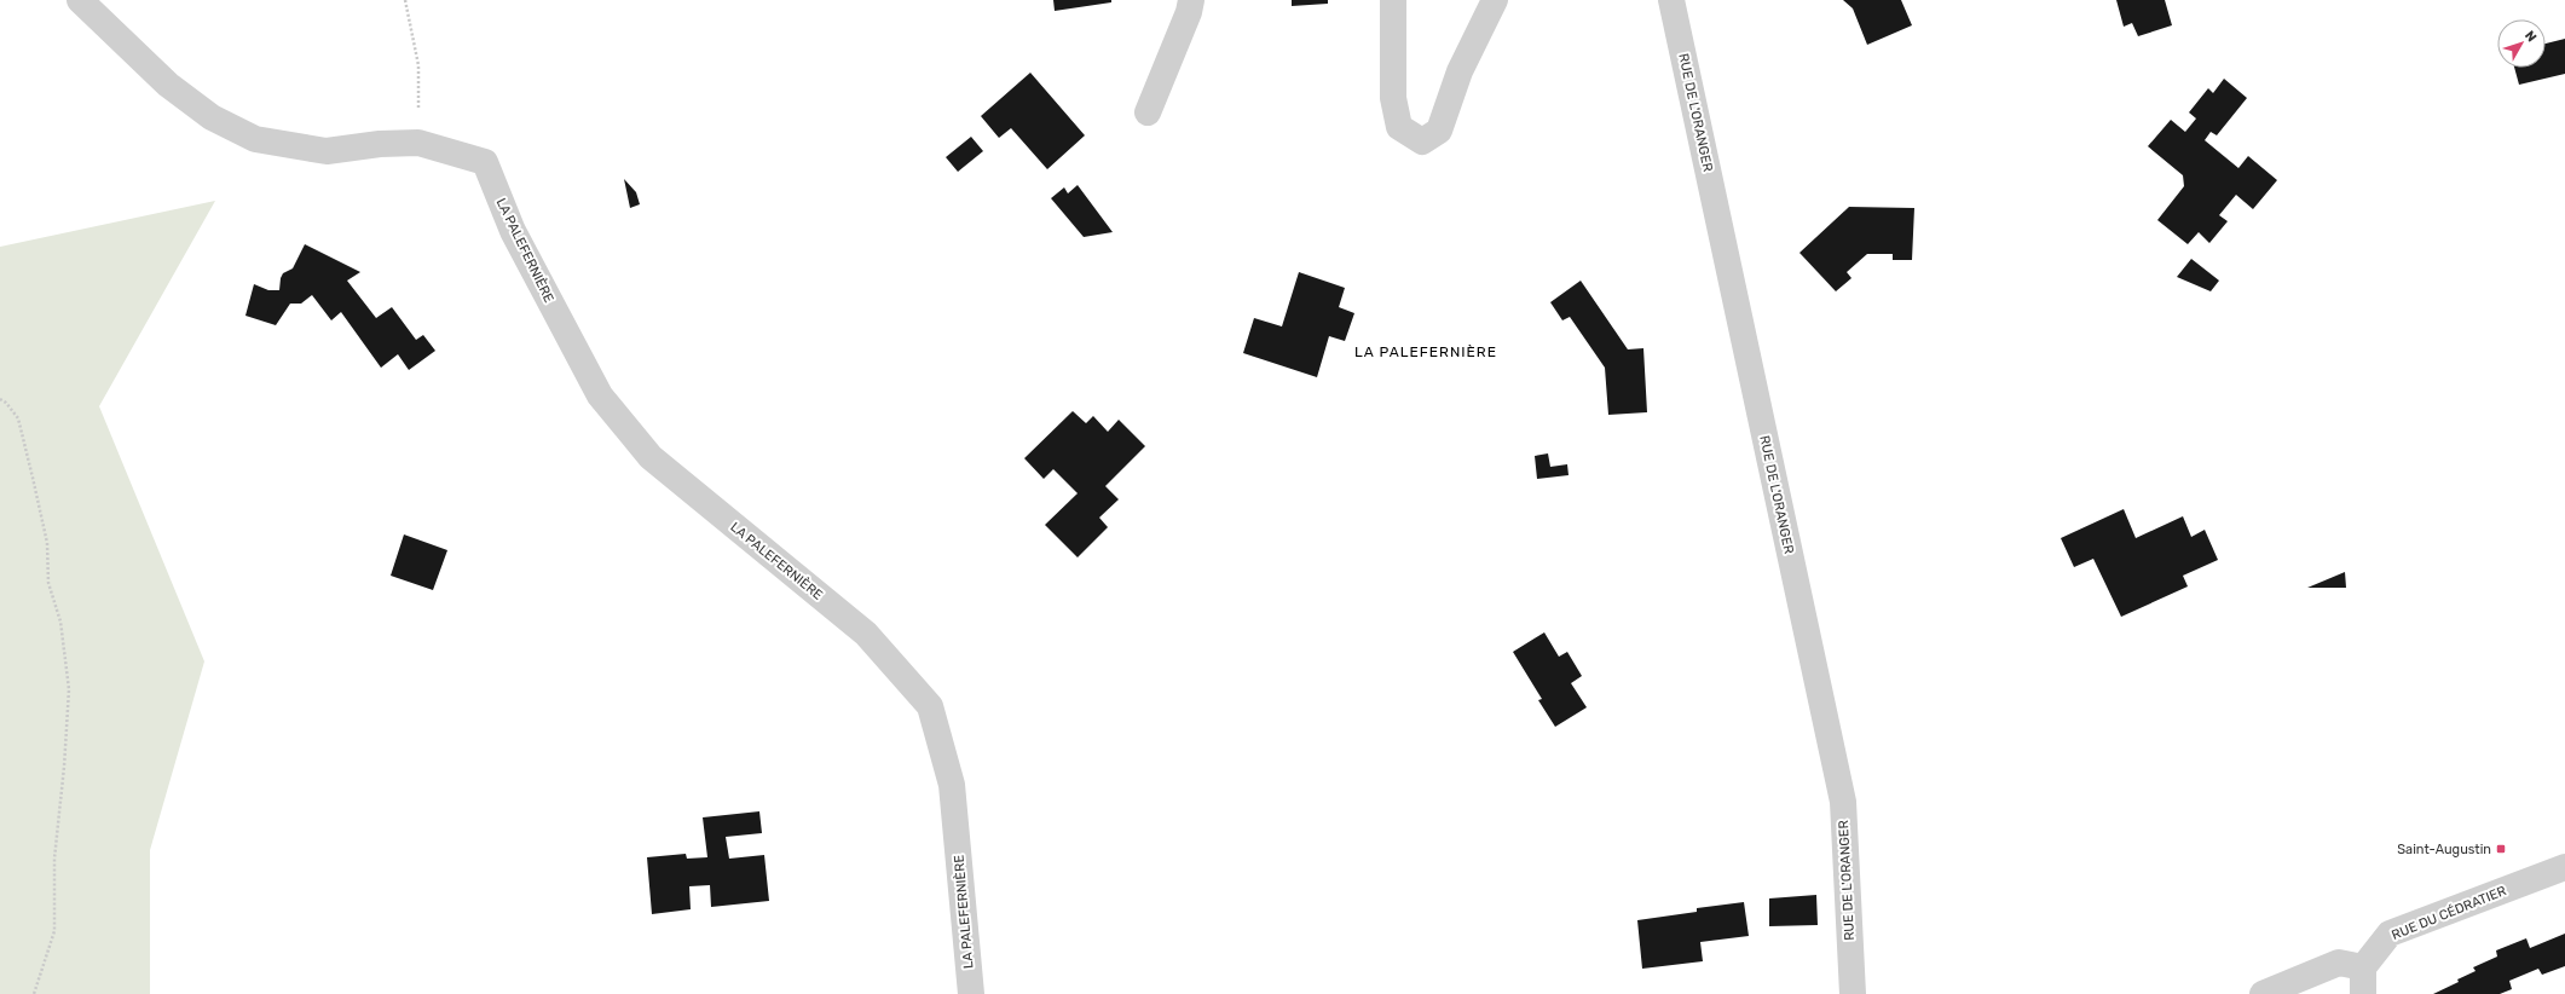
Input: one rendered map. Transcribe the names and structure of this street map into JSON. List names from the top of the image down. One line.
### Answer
{"streets":{"street":["RUE DE L'ORANGER","LA PALEFERNIÈRE","RUE DU CÉDRATIER"]},"districts":["LA PALEFERNIÈRE"],"places":{"transit":["Saint-Augustin"]},"north":"top right"}
